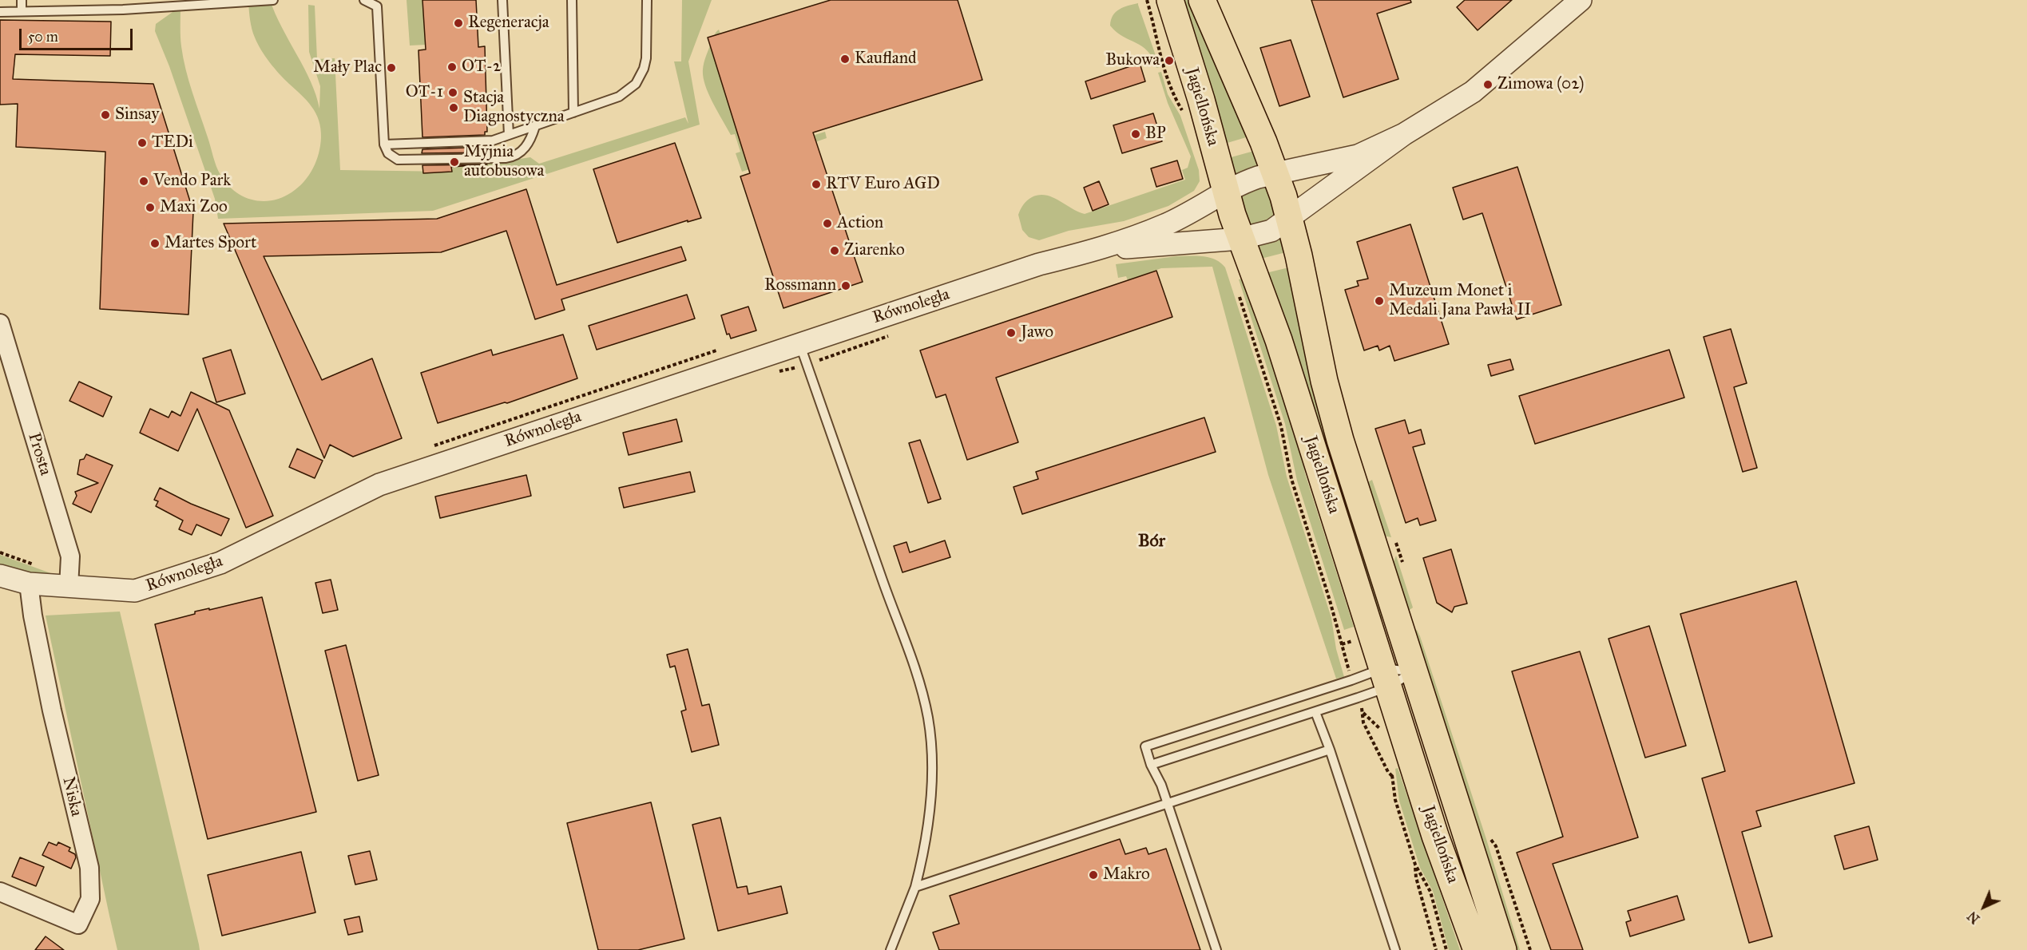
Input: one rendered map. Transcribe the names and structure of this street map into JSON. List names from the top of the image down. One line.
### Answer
{"streets":{"main road":["Jagiellońska"],"street":["Równoległa","Prosta","Niska"]},"crossings":[["Jagiellońska","Równoległa"],["Równoległa","Prosta"],["Równoległa","Niska"]],"districts":["Bór"],"places":["Regeneracja","Kaufland","Bukowa","OT-2","Mały Plac","Zimowa (02)","OT-1","Stacja Diagnostyczna","Sinsay","BP","TEDi","Myjnia autobusowa","Vendo Park","RTV Euro AGD","Maxi Zoo","Action","Martes Sport","Ziarenko","Rossmann","Muzeum Monet i Medali Jana Pawła II","Jawo","Makro"],"scale_bar":"50 m","north":"bottom left"}
